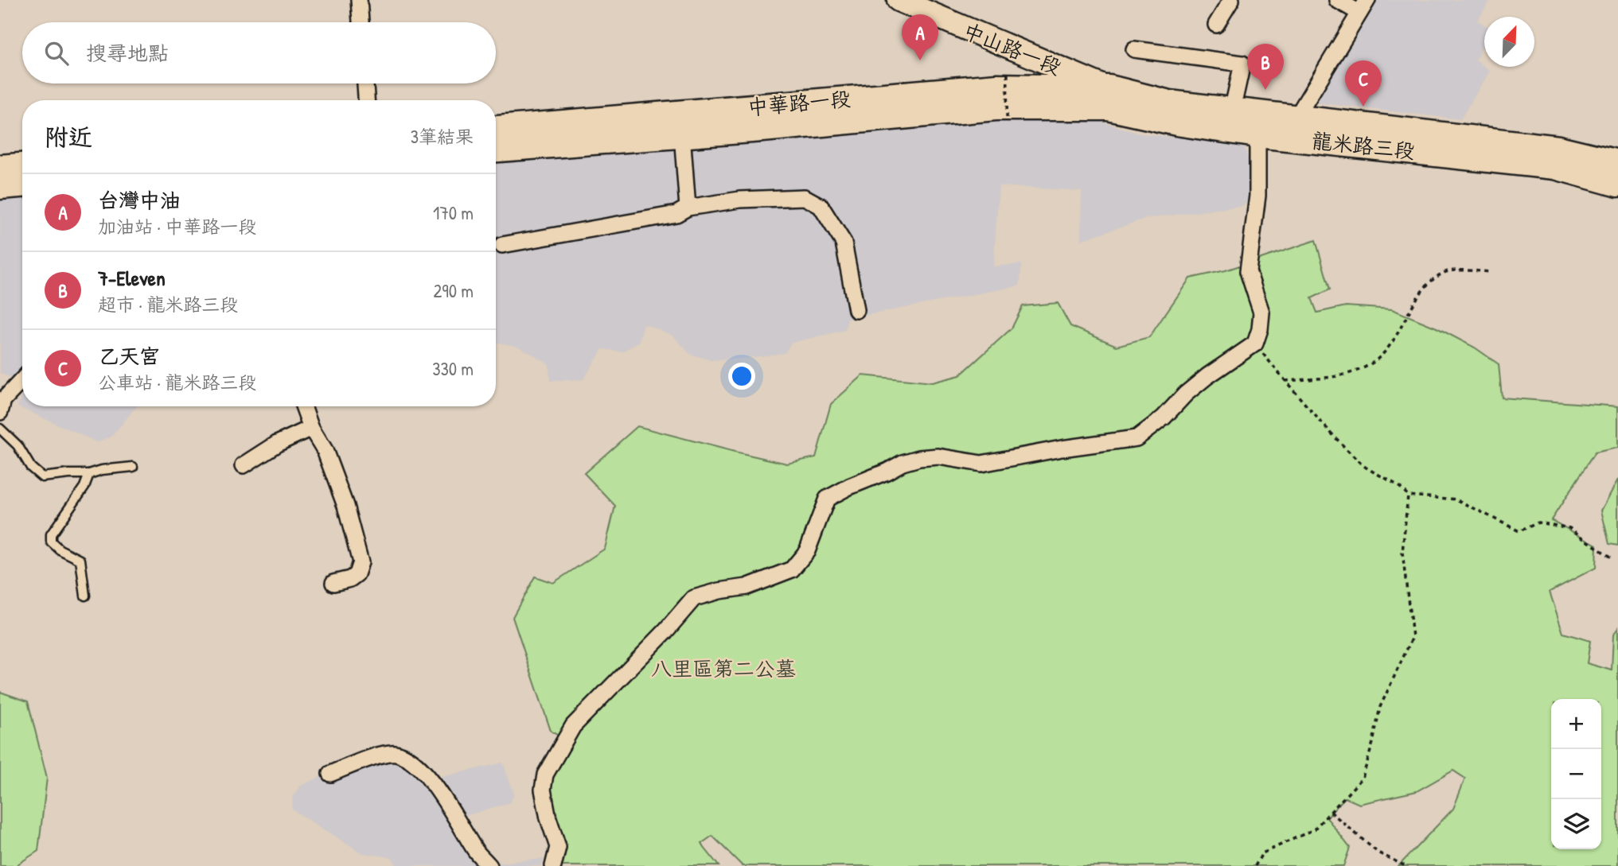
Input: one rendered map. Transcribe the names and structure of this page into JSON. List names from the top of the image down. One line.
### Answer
{"streets":{"main road":["中山路一段","中華路一段","龍米路三段"]},"crossings":[["中山路一段","中華路一段"],["中山路一段","龍米路三段"],["中華路一段","龍米路三段"]],"parks":["八里區第二公墓"],"north":"top right","page":{"pins":["A","B","C"],"search":"搜尋地點","heading":["附近","3筆結果"],"list":[{"mark":"A","name":"台灣中油","note":"加油站 · 中華路一段","value":"170 m"},{"mark":"B","name":"7-Eleven","note":"超市 · 龍米路三段","value":"290 m"},{"mark":"C","name":"乙天宮","note":"公車站 · 龍米路三段","value":"330 m"}],"map_buttons":["+","−"]}}
